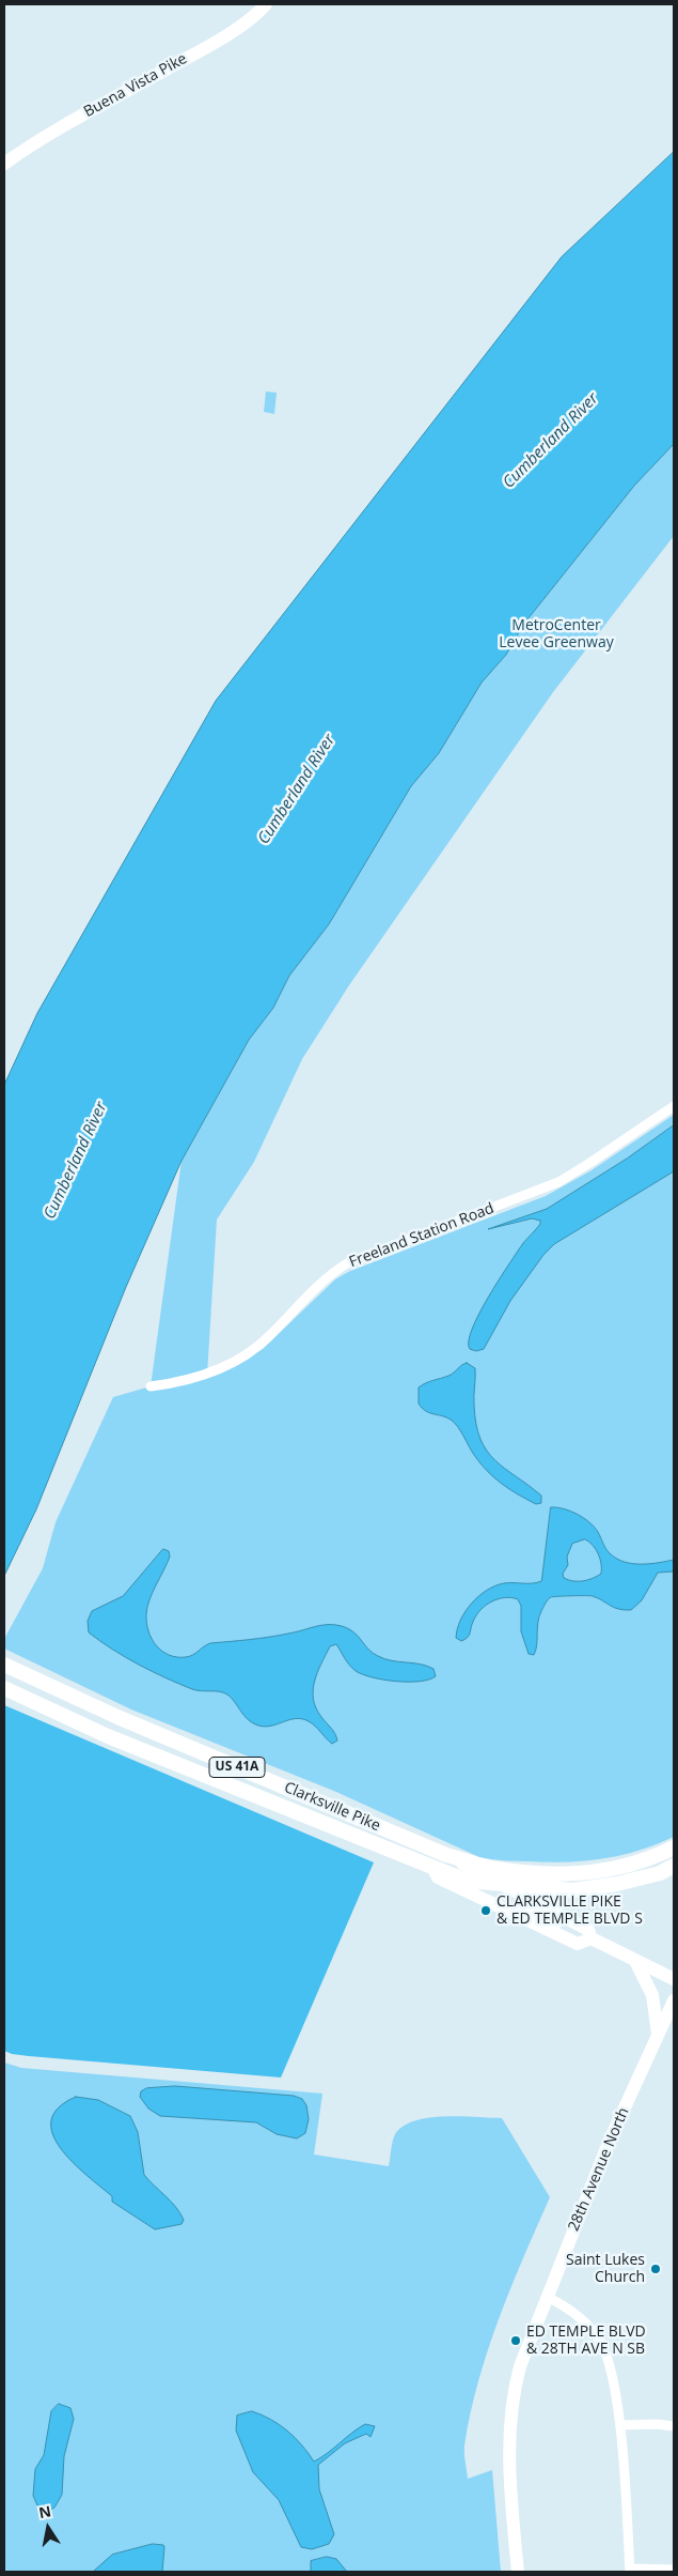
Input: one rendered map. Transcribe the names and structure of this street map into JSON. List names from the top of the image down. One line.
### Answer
{"streets":{"main road":["Buena Vista Pike","US 41A","Clarksville Pike","28th Avenue North"],"street":["Freeland Station Road"]},"crossings":[["US 41A","Clarksville Pike"]],"water":["Cumberland River"],"parks":["MetroCenter Levee Greenway"],"places":["CLARKSVILLE PIKE & ED TEMPLE BLVD S","Saint Lukes Church","ED TEMPLE BLVD & 28TH AVE N SB"],"north":"top"}
